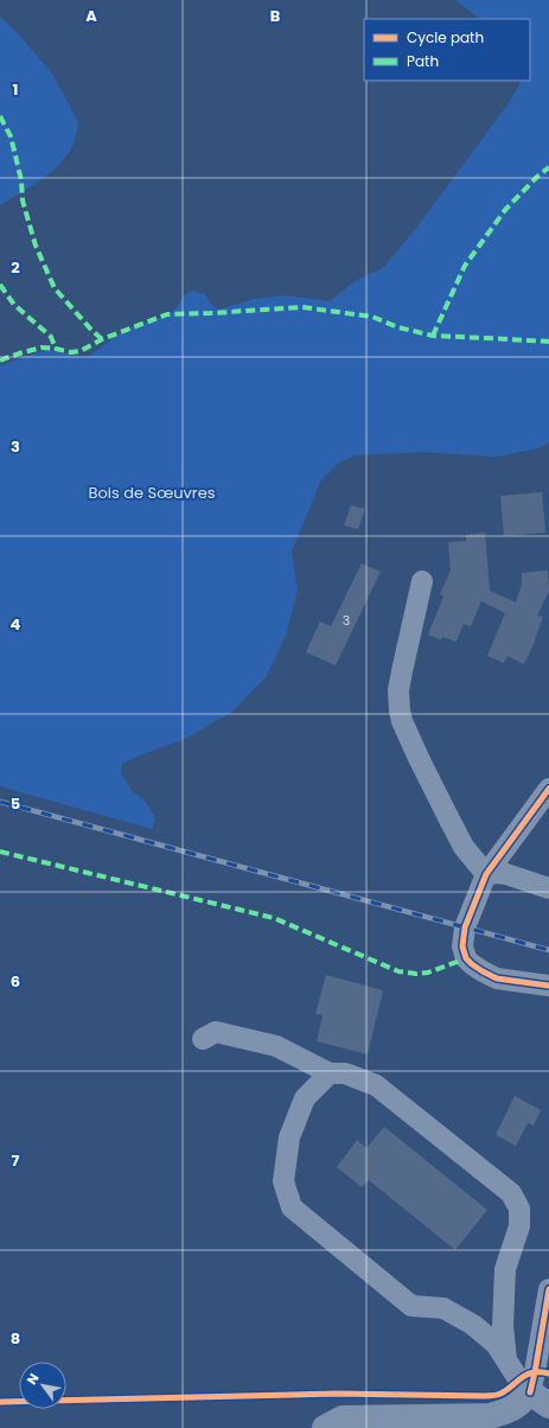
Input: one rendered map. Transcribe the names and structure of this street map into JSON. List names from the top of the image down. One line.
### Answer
{"parks":["Bois de Sœuvres"],"house_numbers":["3"],"legend":["Cycle path","Path"],"north":"top left","grid":{"columns":["A","B"],"rows":["1","2","3","4","5","6","7","8"]}}
